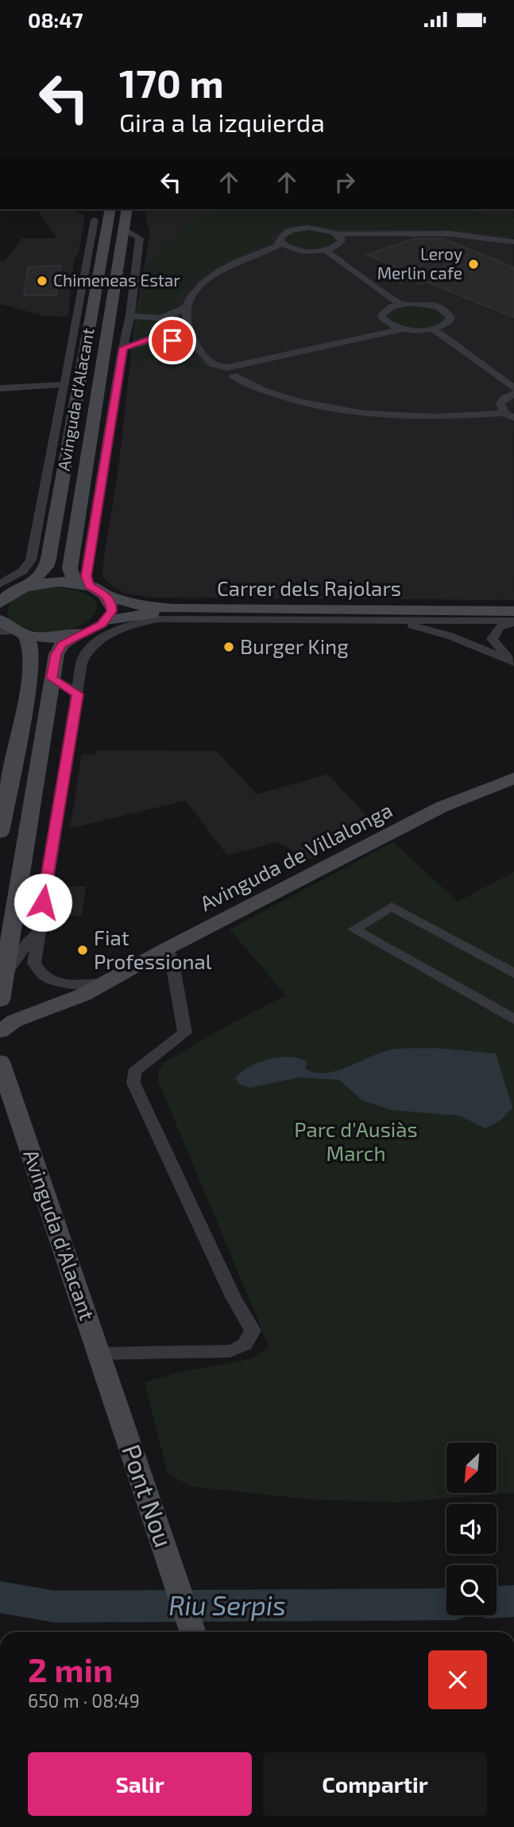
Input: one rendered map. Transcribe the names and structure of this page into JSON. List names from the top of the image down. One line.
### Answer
{"streets":{"main road":["Avinguda d'Alacant","Carrer dels Rajolars","Avinguda de Villalonga","Pont Nou"]},"crossings":[["Avinguda d'Alacant","Carrer dels Rajolars"],["Avinguda d'Alacant","Pont Nou"]],"water":["Riu Serpis"],"parks":["Parc d'Ausiàs March"],"places":["Leroy Merlin cafe","Chimeneas Estar","Burger King","Fiat Professional"],"north":"bottom left","page":{"status":"08:47","turn":["170 m","Gira a la izquierda"],"heading":["2 min","650 m · 08:49"],"buttons":["Salir","Compartir"]}}
